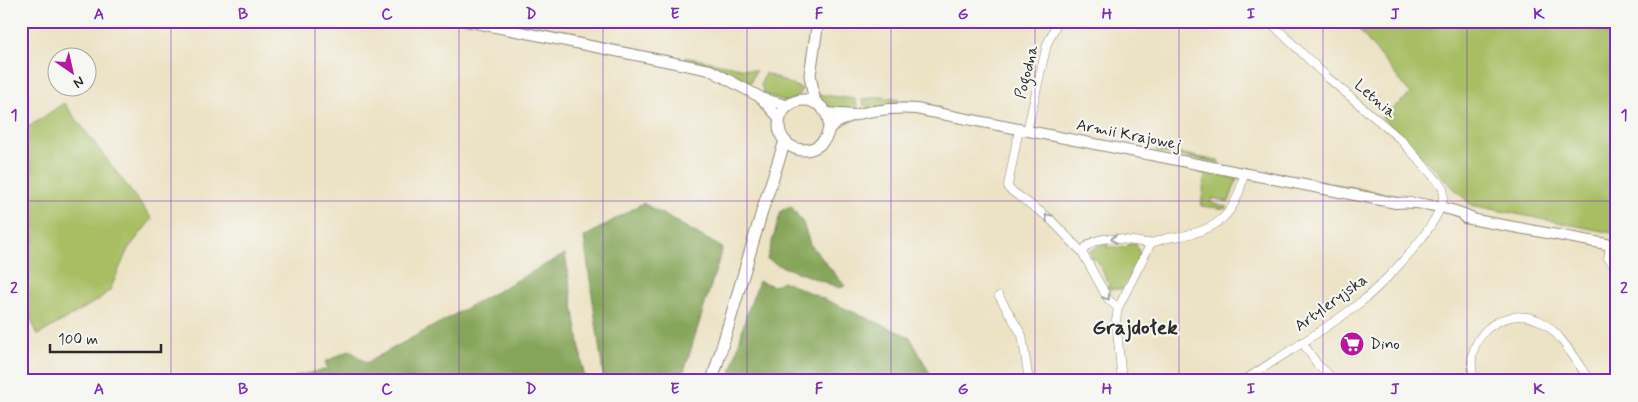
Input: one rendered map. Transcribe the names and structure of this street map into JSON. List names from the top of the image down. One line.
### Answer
{"streets":{"street":["Pogodna","Letnia","Armii Krajowej","Artyleryjska"]},"crossings":[["Pogodna","Armii Krajowej"],["Letnia","Armii Krajowej"],["Letnia","Artyleryjska"],["Armii Krajowej","Artyleryjska"]],"districts":["Grajdołek"],"places":{"supermarket":["Dino"]},"scale_bar":"100 m","north":"bottom right","grid":{"columns":["A","B","C","D","E","F","G","H","I","J","K"],"rows":["1","2"]}}
